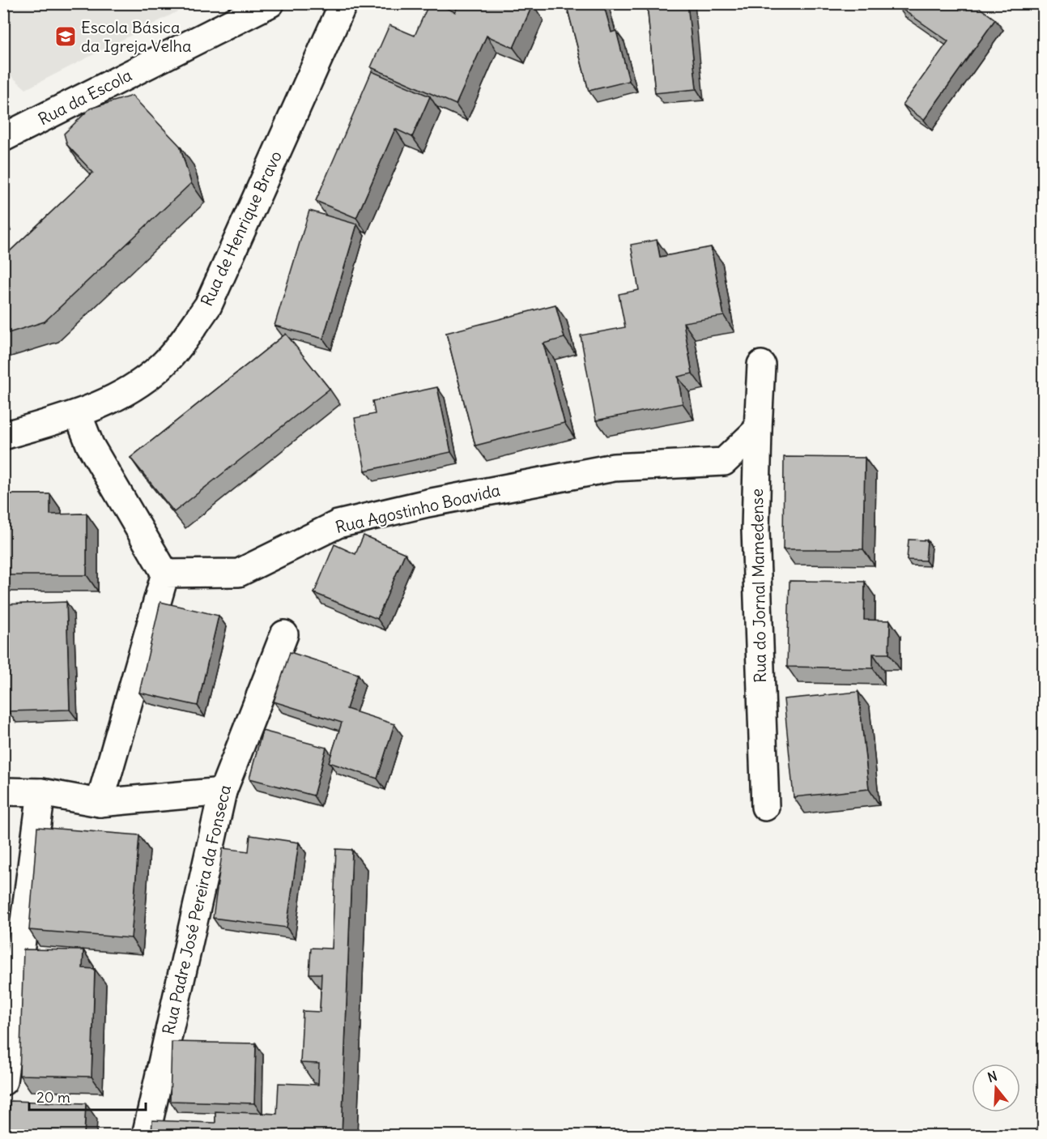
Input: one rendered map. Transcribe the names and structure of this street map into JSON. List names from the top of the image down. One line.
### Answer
{"streets":{"street":["Rua da Escola","Rua de Henrique Bravo","Rua Agostinho Boavida","Rua do Jornal Mamedense","Rua Padre José Pereira da Fonseca"]},"crossings":[["Rua Agostinho Boavida","Rua do Jornal Mamedense"]],"places":{"school or university":["Escola Básica da Igreja Velha"]},"scale_bar":"20 m","north":"top"}
